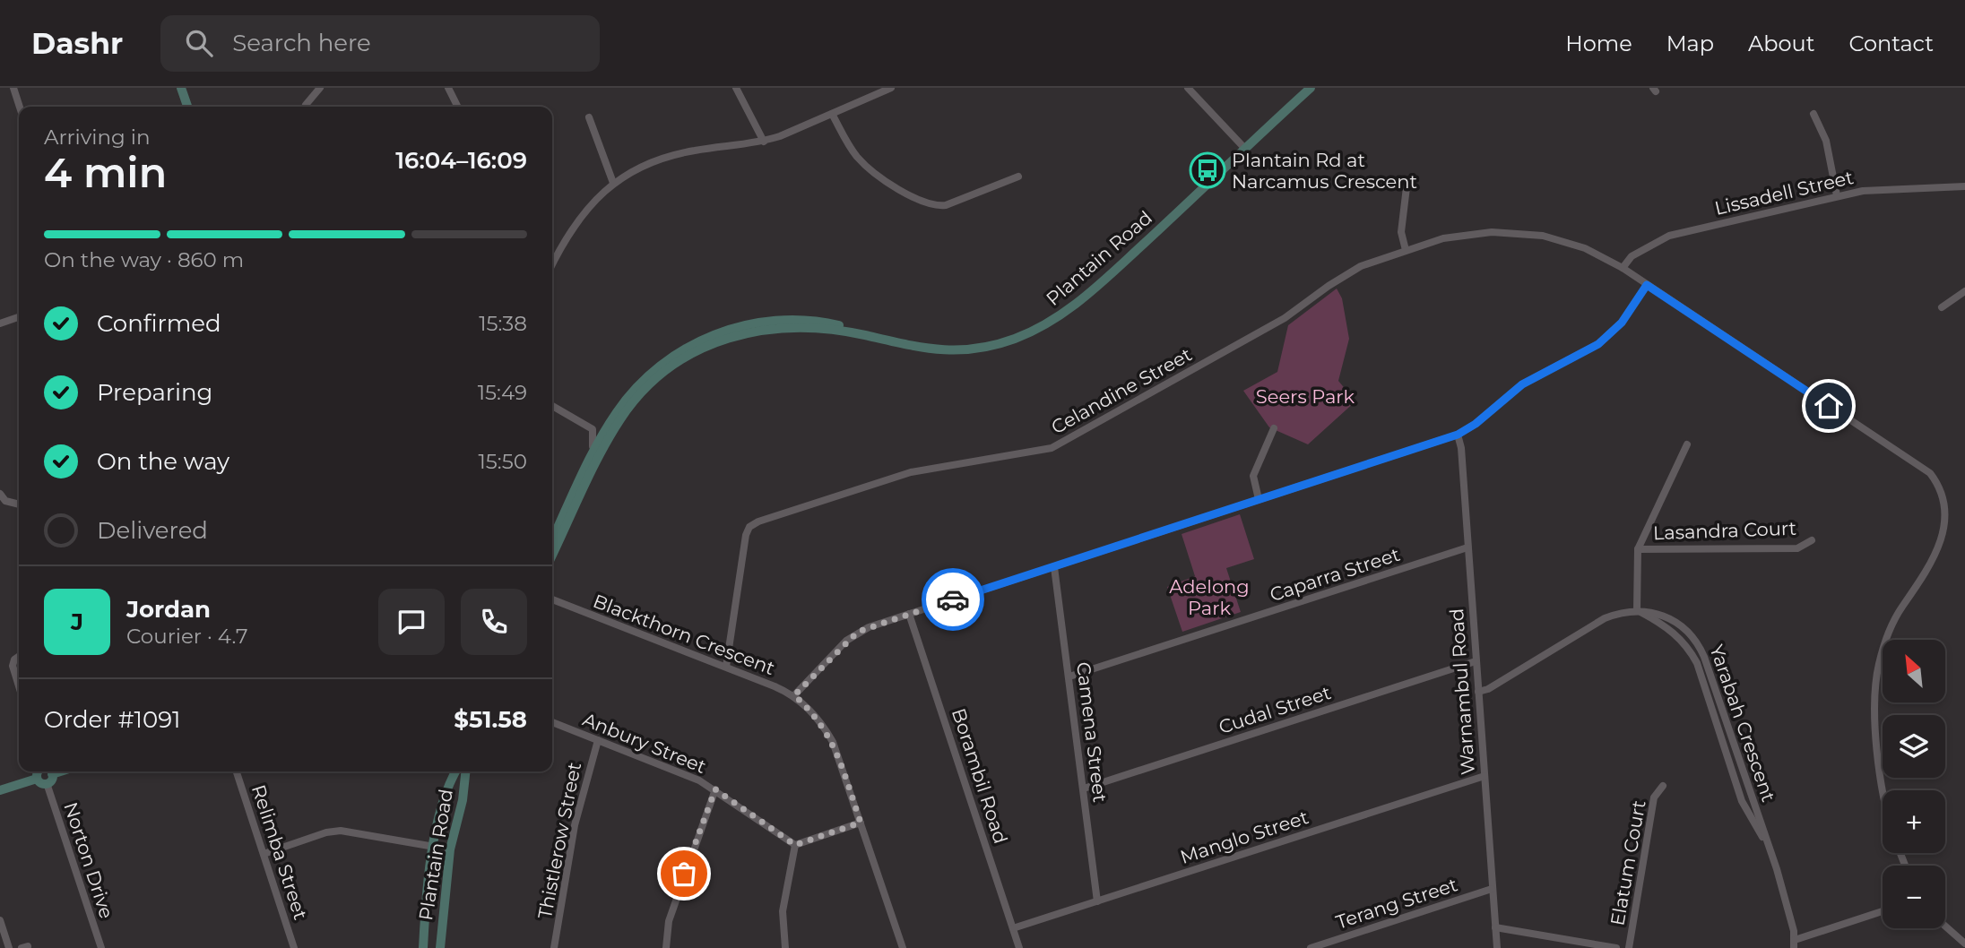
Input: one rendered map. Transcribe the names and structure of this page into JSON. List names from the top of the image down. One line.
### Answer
{"streets":{"street":["Lissadell Street","Plantain Road","Celandine Street","Lasandra Court","Caparra Street","Blackthorn Crescent","Warnambul Road","Cudal Street","Yarabah Crescent","Camena Street","Anbury Street","Borambil Road","Manglo Street","Thistlerow Street","Relimba Street","Norton Drive","Elatum Court","Terang Street"]},"crossings":[["Lissadell Street","Celandine Street"],["Celandine Street","Blackthorn Crescent"],["Caparra Street","Warnambul Road"],["Caparra Street","Camena Street"],["Warnambul Road","Cudal Street"],["Warnambul Road","Manglo Street"],["Warnambul Road","Terang Street"],["Cudal Street","Camena Street"],["Camena Street","Manglo Street"],["Anbury Street","Thistlerow Street"],["Borambil Road","Manglo Street"]],"parks":["Seers Park","Adelong Park"],"places":{"bus stop":["Plantain Rd at Narcamus Crescent"]},"north":"top left","page":{"header":"Dashr","search":"Search here","nav":["Home","Map","About","Contact"],"heading":["4 min","Arriving in","16:04–16:09"],"panel":["Jordan","Courier · 4.7","Order #1091","$51.58"],"bar":"On the way · 860 m","list":[["Confirmed","15:38"],["Preparing","15:49"],["On the way","15:50"],"Delivered"],"round":"J","map_buttons":["+","−"]}}
